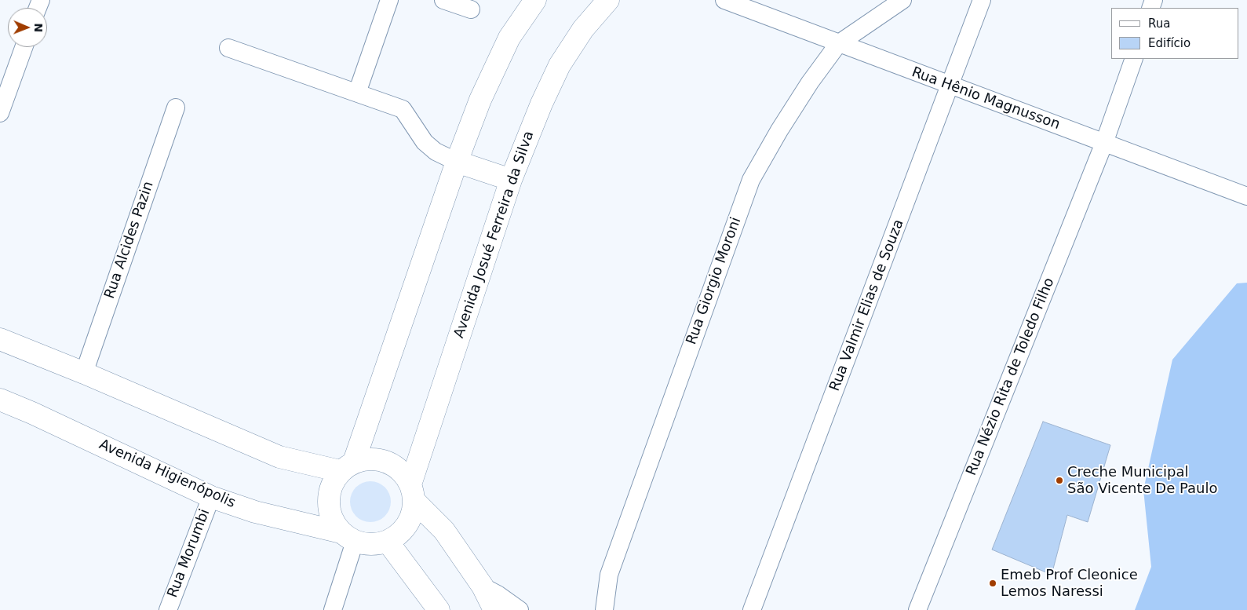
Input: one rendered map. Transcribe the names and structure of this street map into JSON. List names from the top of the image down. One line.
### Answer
{"streets":{"main road":["Avenida Josué Ferreira da Silva","Avenida Higienópolis"],"street":["Rua Hênio Magnusson","Rua Alcides Pazin","Rua Giorgio Moroni","Rua Valmir Elias de Souza","Rua Nézio Rita de Toledo Filho","Rua Morumbi"]},"crossings":[["Rua Hênio Magnusson","Rua Giorgio Moroni"],["Rua Hênio Magnusson","Rua Valmir Elias de Souza"],["Rua Hênio Magnusson","Rua Nézio Rita de Toledo Filho"],["Avenida Josué Ferreira da Silva","Avenida Higienópolis"],["Avenida Higienópolis","Rua Morumbi"]],"places":["Creche Municipal São Vicente De Paulo","Emeb Prof Cleonice Lemos Naressi"],"legend":["Rua","Edifício"],"north":"right"}
